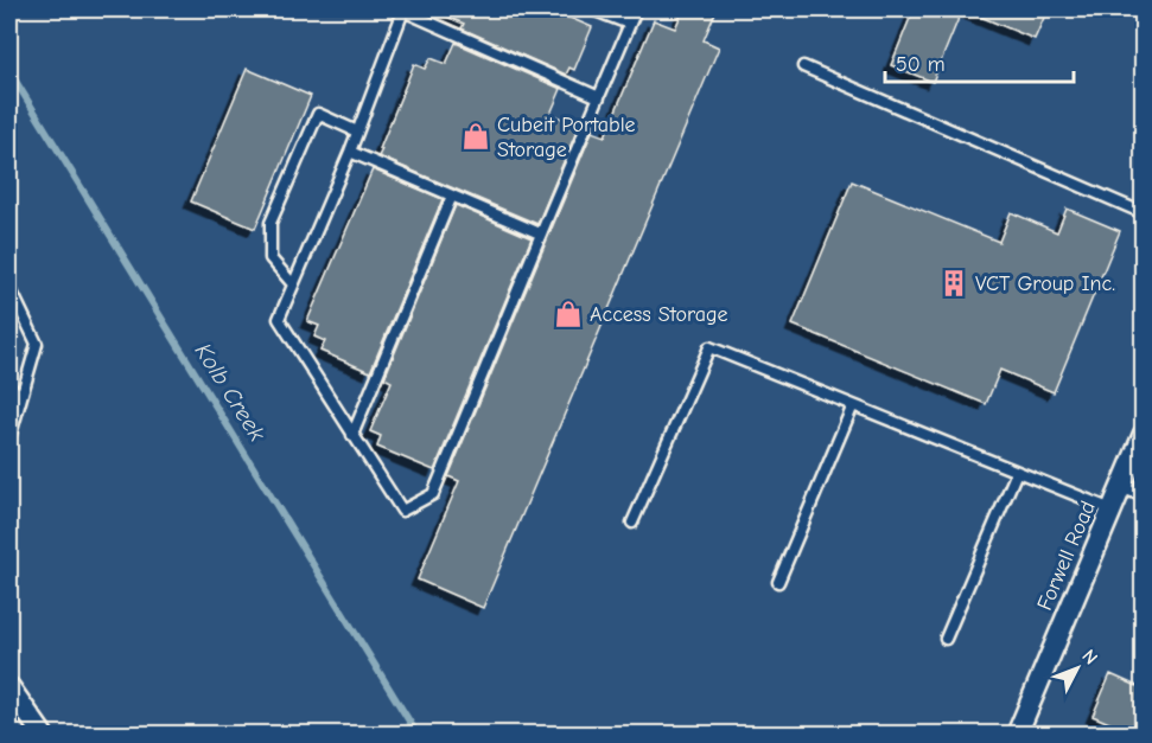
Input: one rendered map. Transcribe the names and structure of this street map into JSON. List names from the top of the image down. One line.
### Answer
{"streets":{"street":["Forwell Road"]},"water":["Kolb Creek"],"places":{"shop":["Cubeit Portable Storage","Access Storage"],"building":["VCT Group Inc."]},"scale_bar":"50 m","north":"top right"}
